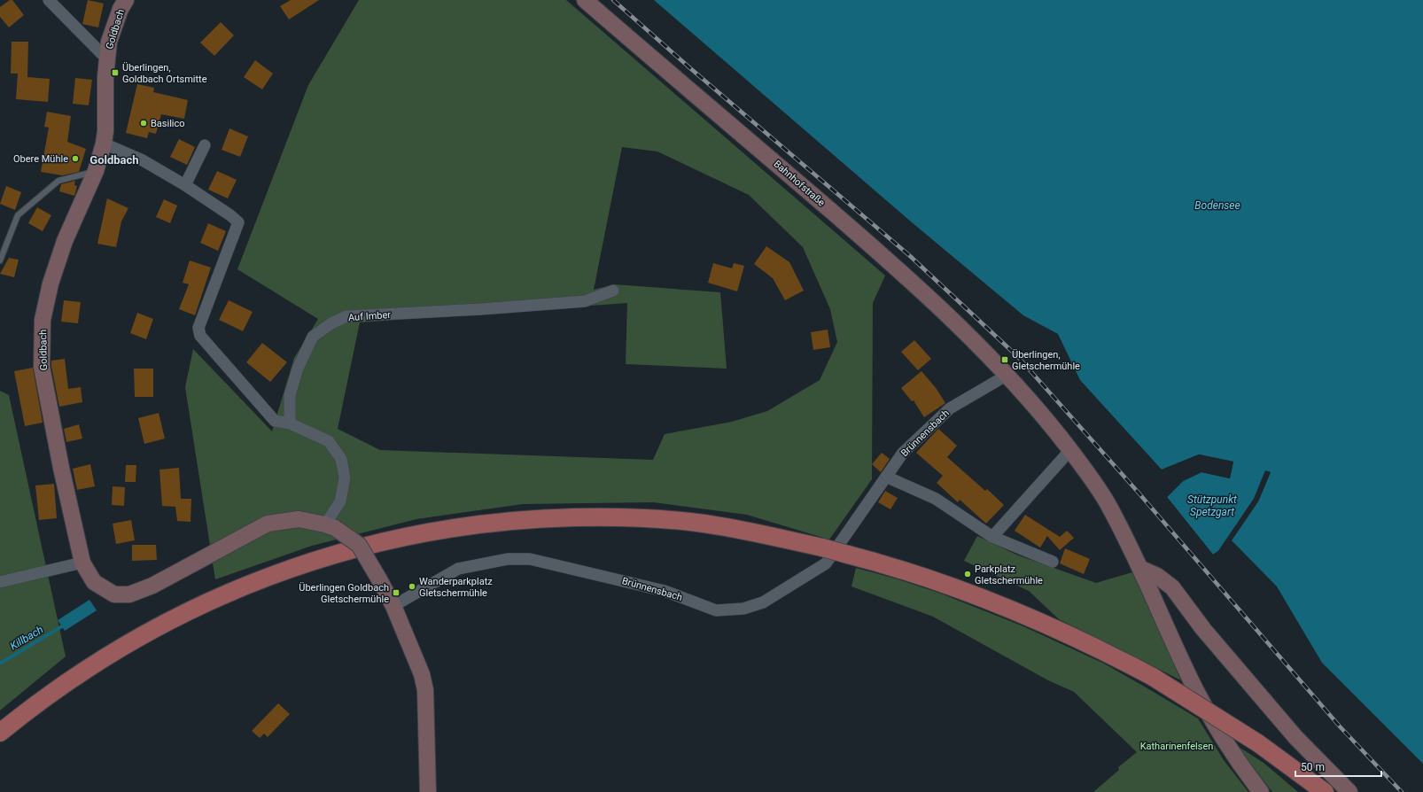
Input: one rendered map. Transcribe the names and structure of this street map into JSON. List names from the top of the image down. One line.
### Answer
{"streets":{"street":["Goldbach","Bahnhofstraße","Auf Imber","Brünnensbach"]},"crossings":[["Bahnhofstraße","Brünnensbach"]],"districts":["Goldbach"],"water":["Bodensee","Stützpunkt Spetzgart","Killbach"],"parks":["Katharinenfelsen"],"places":{"transit":["Überlingen, Goldbach Ortsmitte","Überlingen, Gletschermühle","Überlingen Goldbach Gletschermühle"],"other":["Basilico","Obere Mühle","Parkplatz Gletschermühle","Wanderparkplatz Gletschermühle"]},"scale_bar":"50 m"}
